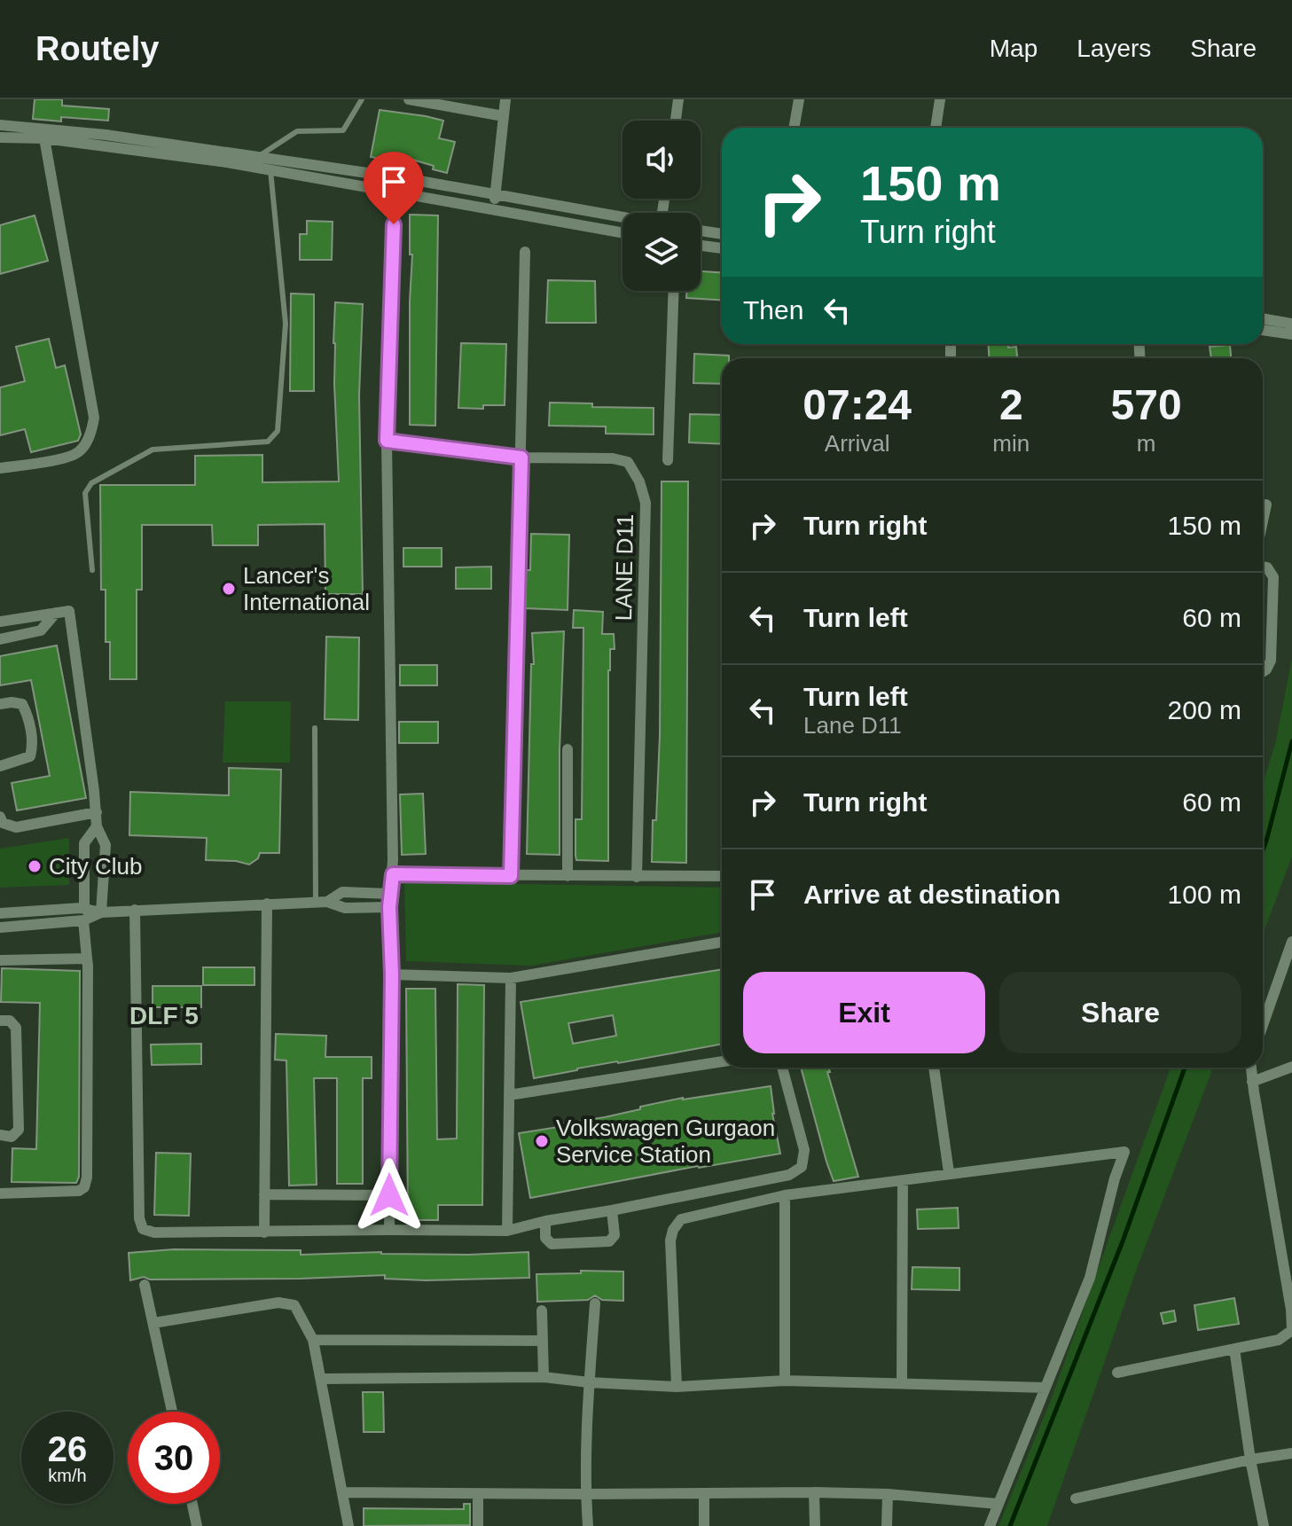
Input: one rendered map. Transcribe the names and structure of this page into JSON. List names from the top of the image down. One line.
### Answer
{"streets":{"street":["LANE D11"]},"districts":["DLF 5"],"places":["Lancer's International","City Club","Volkswagen Gurgaon Service Station"],"page":{"header":"Routely","nav":["Map","Layers","Share"],"turn":["150 m","Turn right"],"then":"Then","eta":["07:24","Arrival","2","min","570","m"],"list":[{"name":"Turn right","value":"150 m"},{"name":"Turn left","value":"60 m"},{"name":"Turn left","note":"Lane D11","value":"200 m"},{"name":"Turn right","value":"60 m"},{"name":"Arrive at destination","value":"100 m"}],"buttons":["Exit","Share"],"speed":"26 km/h","limit":"30"}}
